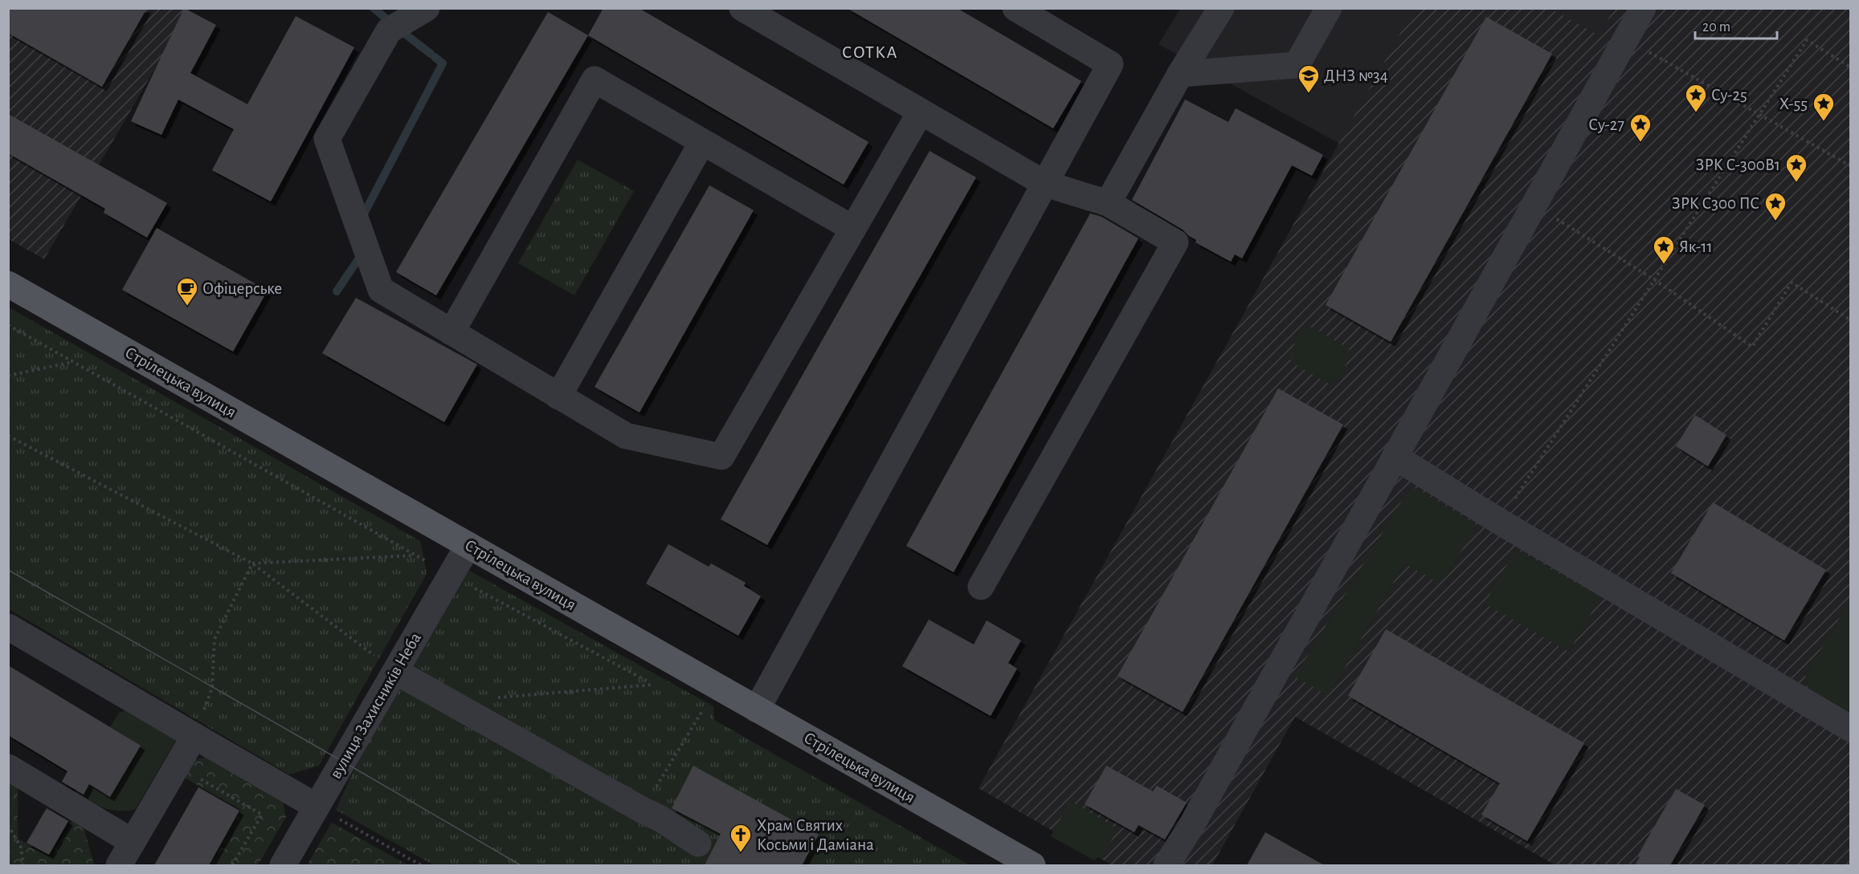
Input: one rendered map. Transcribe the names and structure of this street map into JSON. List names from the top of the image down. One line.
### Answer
{"streets":{"main road":["Стрілецька вулиця"],"street":["вулиця Захисників Неба"]},"crossings":[["Стрілецька вулиця","вулиця Захисників Неба"]],"districts":["СОТКА"],"places":{"school or university":["ДНЗ №34"],"place":["Су-25","Х-55","Су-27","ЗРК С-300В1","ЗРК С300 ПС","Як-11"],"cafe":["Офіцерське"],"church":["Храм Святих Косьми і Даміана"]},"scale_bar":"20 m"}
